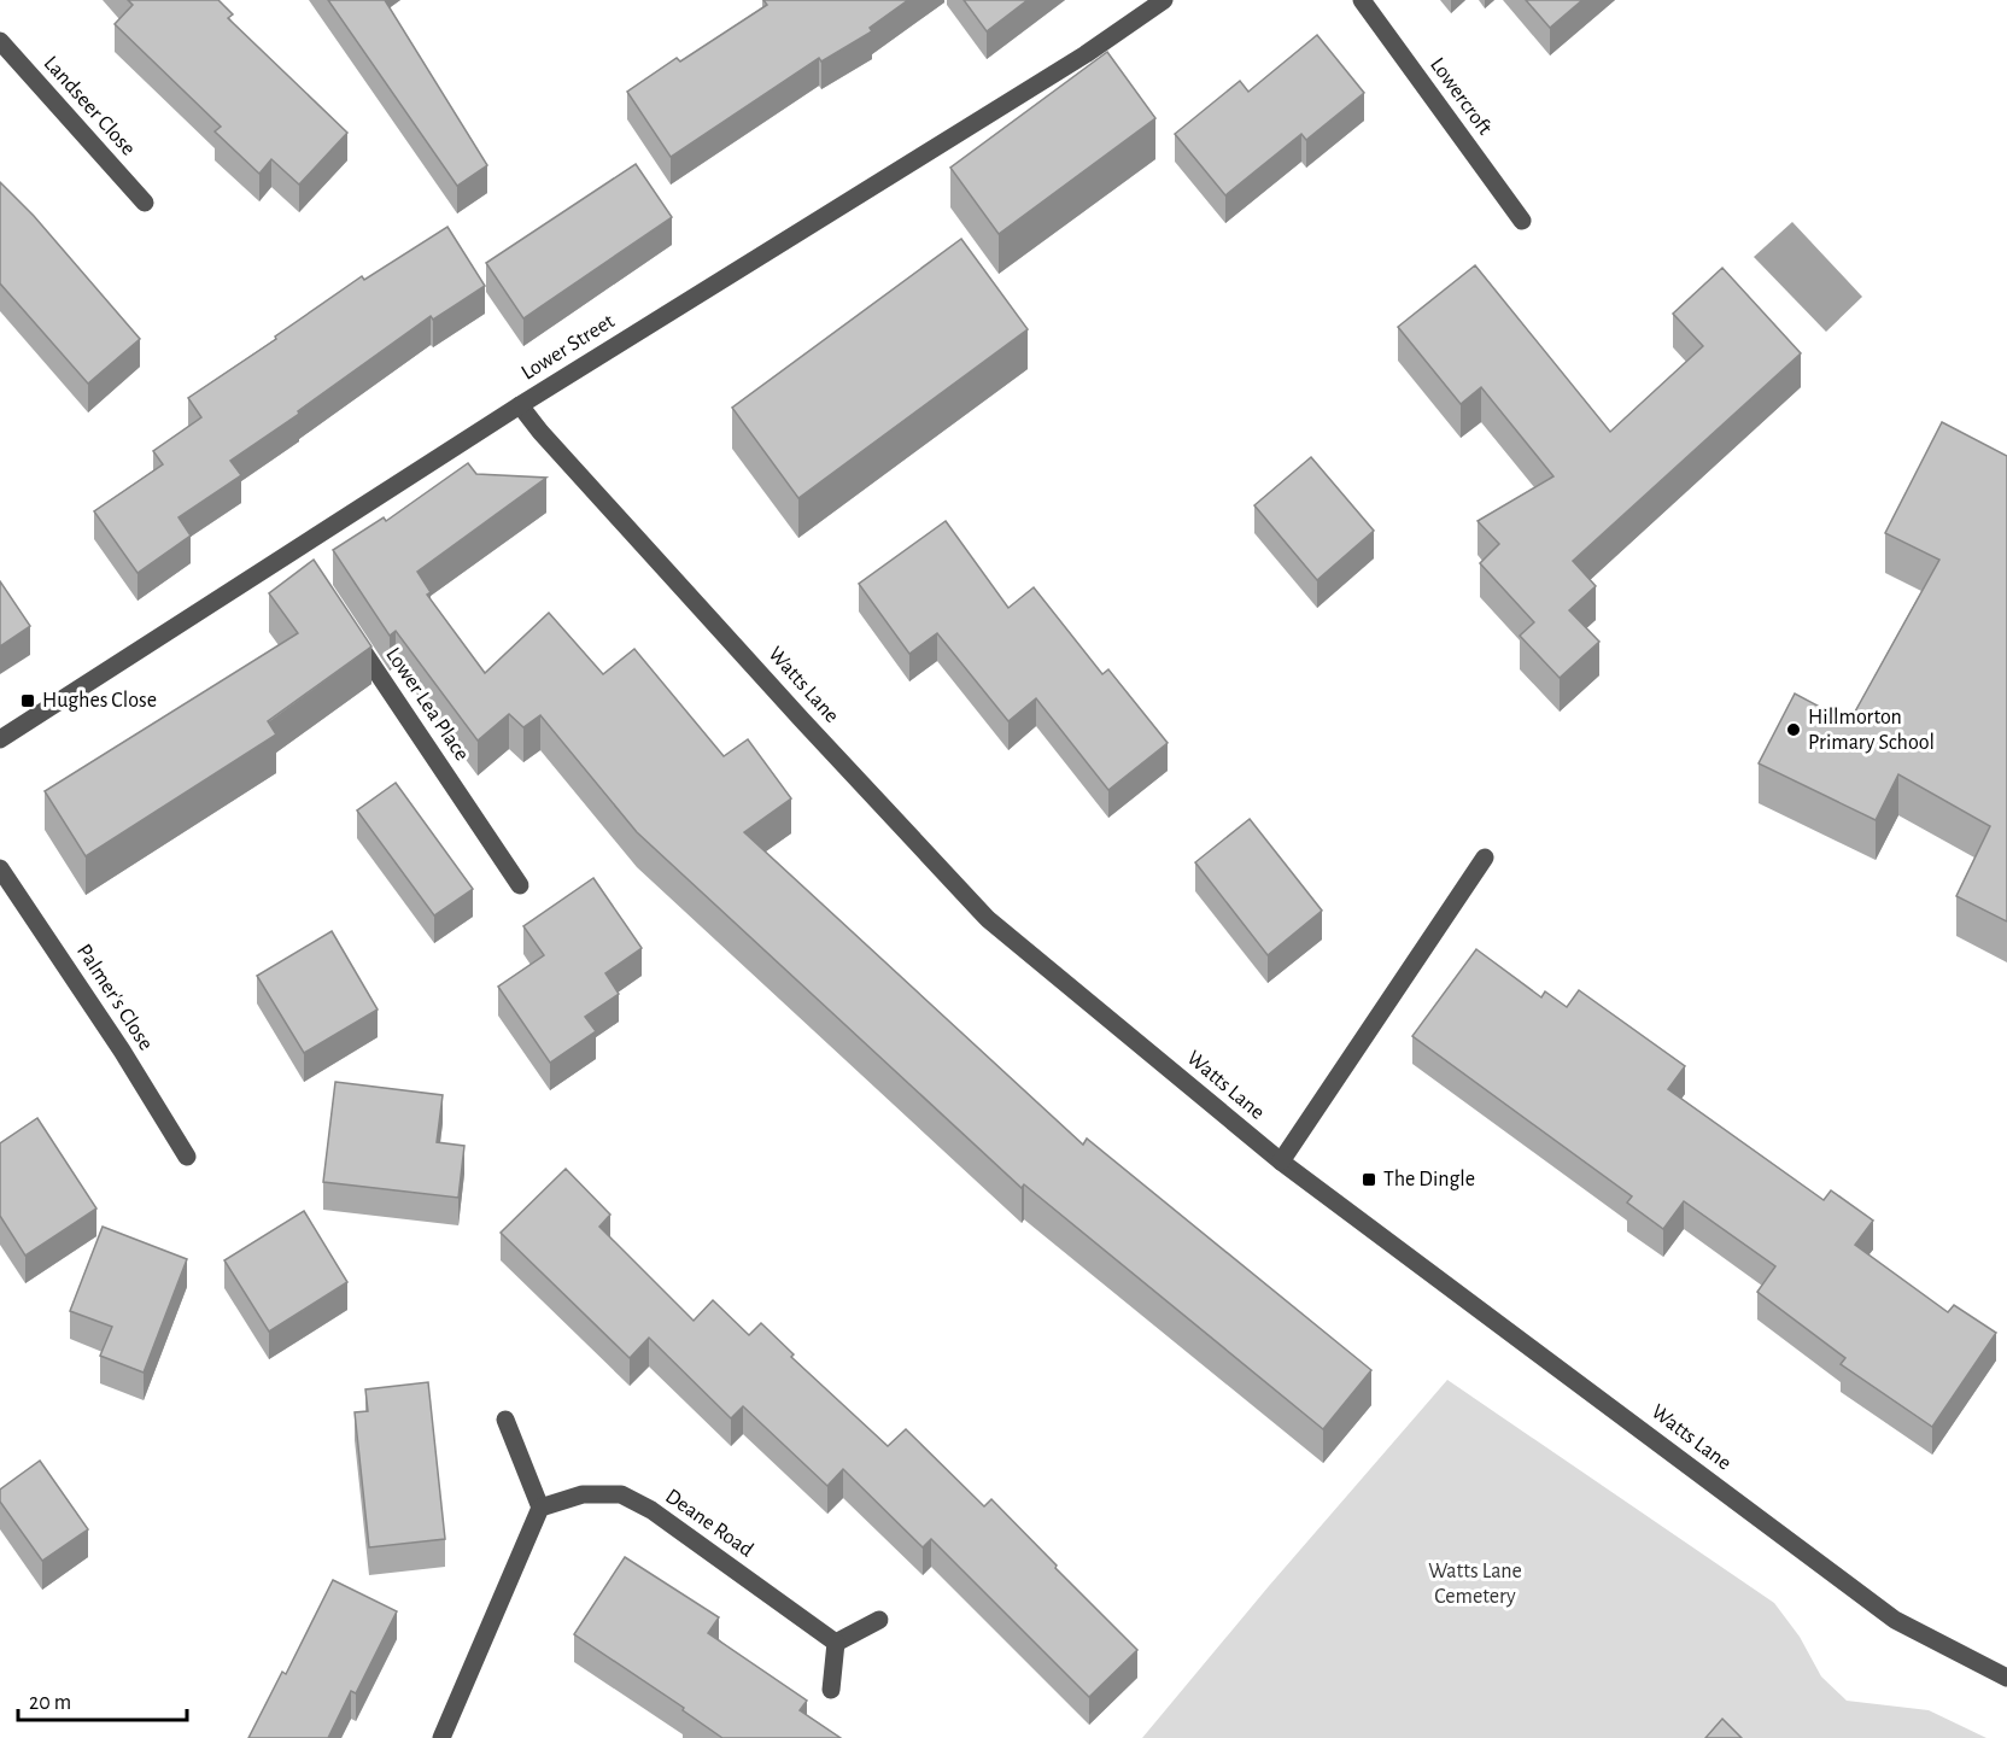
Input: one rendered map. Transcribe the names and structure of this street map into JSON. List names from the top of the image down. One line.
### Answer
{"streets":{"street":["Lowercroft","Landseer Close","Lower Street","Watts Lane","Lower Lea Place","Palmer's Close","Deane Road"]},"crossings":[["Lower Street","Watts Lane"]],"parks":["Watts Lane Cemetery"],"places":{"transit":["Hughes Close","The Dingle"],"other":["Hillmorton Primary School"]},"scale_bar":"20 m"}
